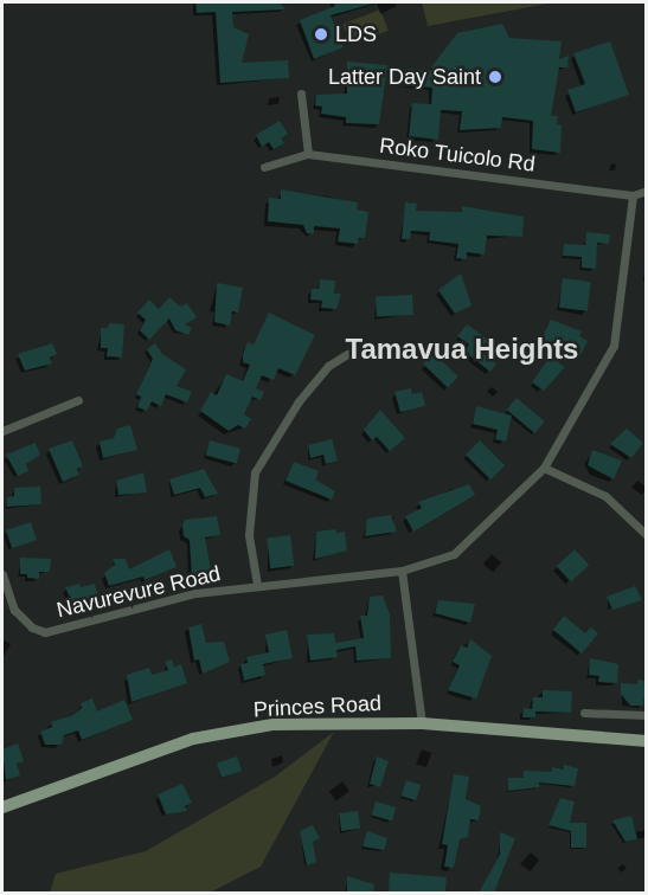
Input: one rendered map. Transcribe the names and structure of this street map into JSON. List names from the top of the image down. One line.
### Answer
{"streets":{"main road":["Princes Road"],"street":["Roko Tuicolo Rd","Navurevure Road"]},"crossings":[["Roko Tuicolo Rd","Navurevure Road"]],"districts":["Tamavua Heights"],"places":["LDS","Latter Day Saint"]}
